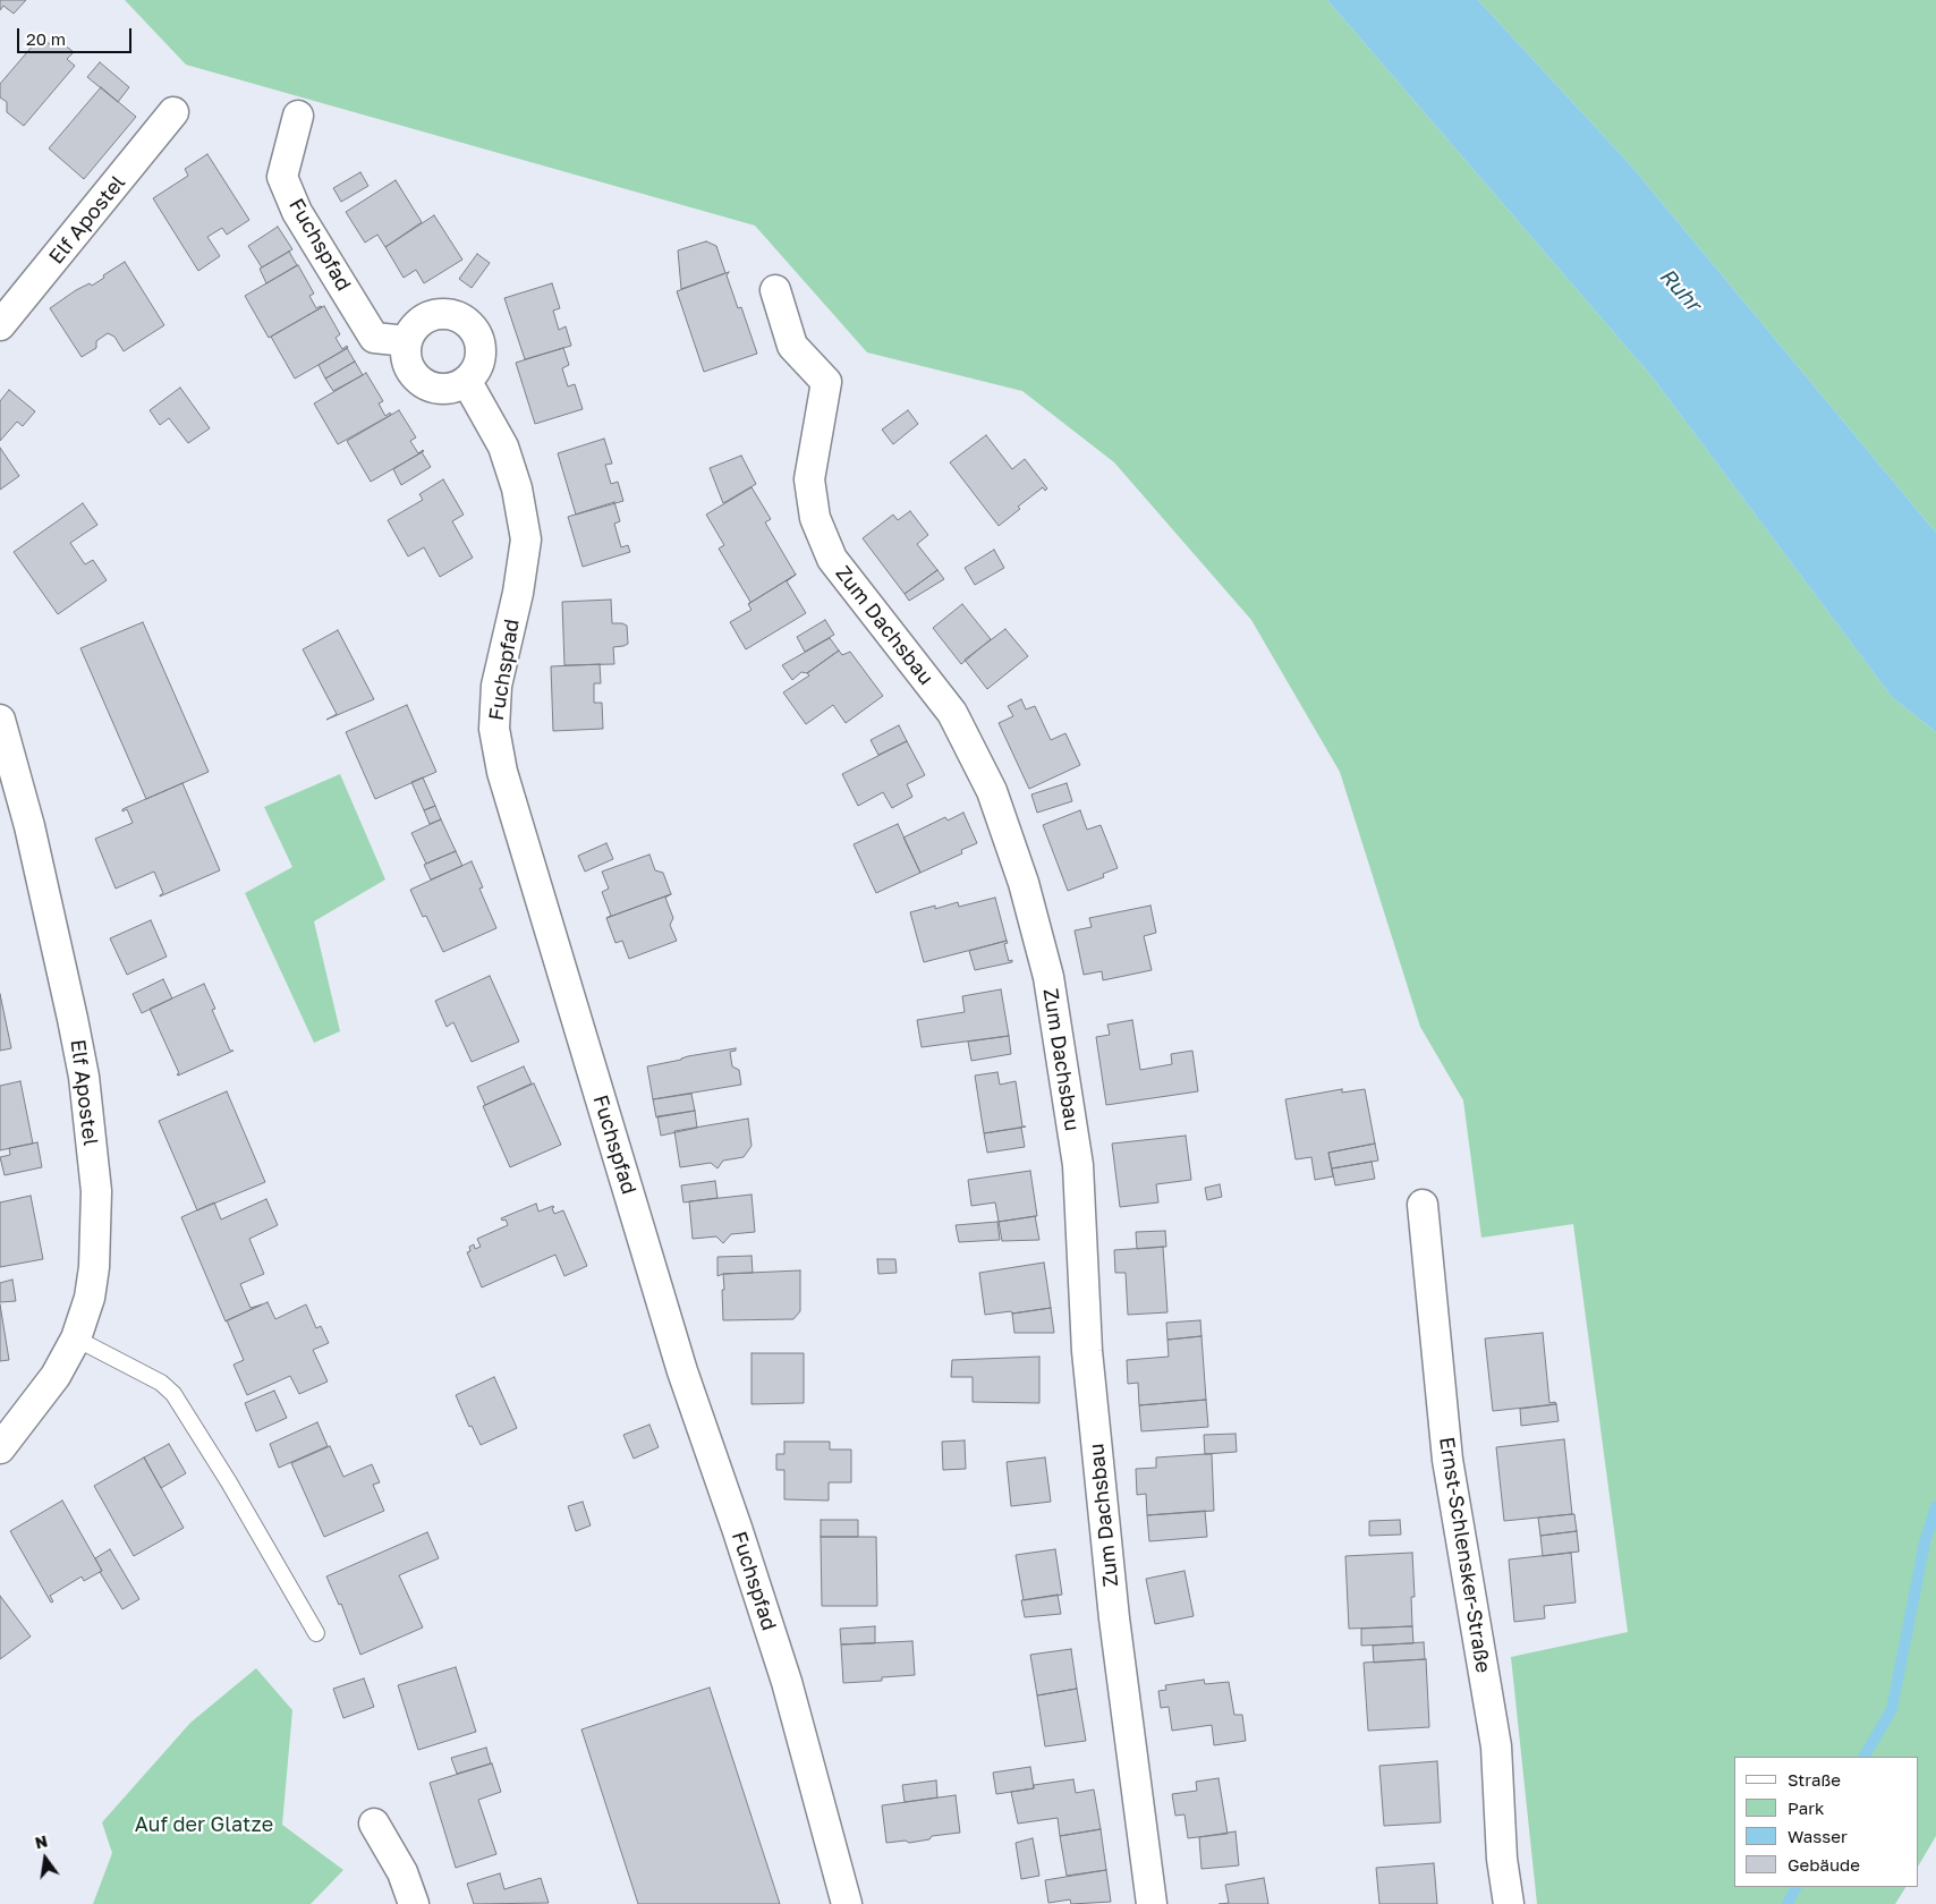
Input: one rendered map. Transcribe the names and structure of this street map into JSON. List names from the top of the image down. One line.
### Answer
{"streets":{"street":["Elf Apostel","Fuchspfad","Zum Dachsbau","Ernst-Schlensker-Straße"]},"water":["Ruhr"],"parks":["Auf der Glatze"],"legend":["Straße","Park","Wasser","Gebäude"],"scale_bar":"20 m","north":"top"}
